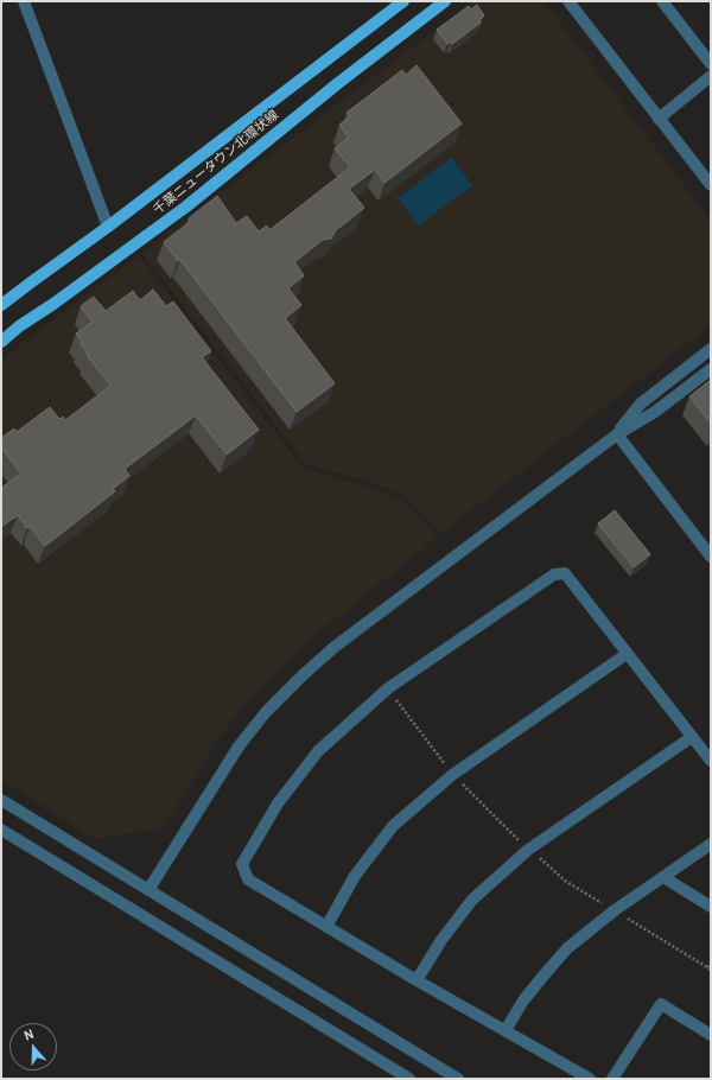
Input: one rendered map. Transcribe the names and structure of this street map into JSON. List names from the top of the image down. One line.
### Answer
{"streets":{"main road":["千葉ニュータウン北環状線"]},"north":"top"}
